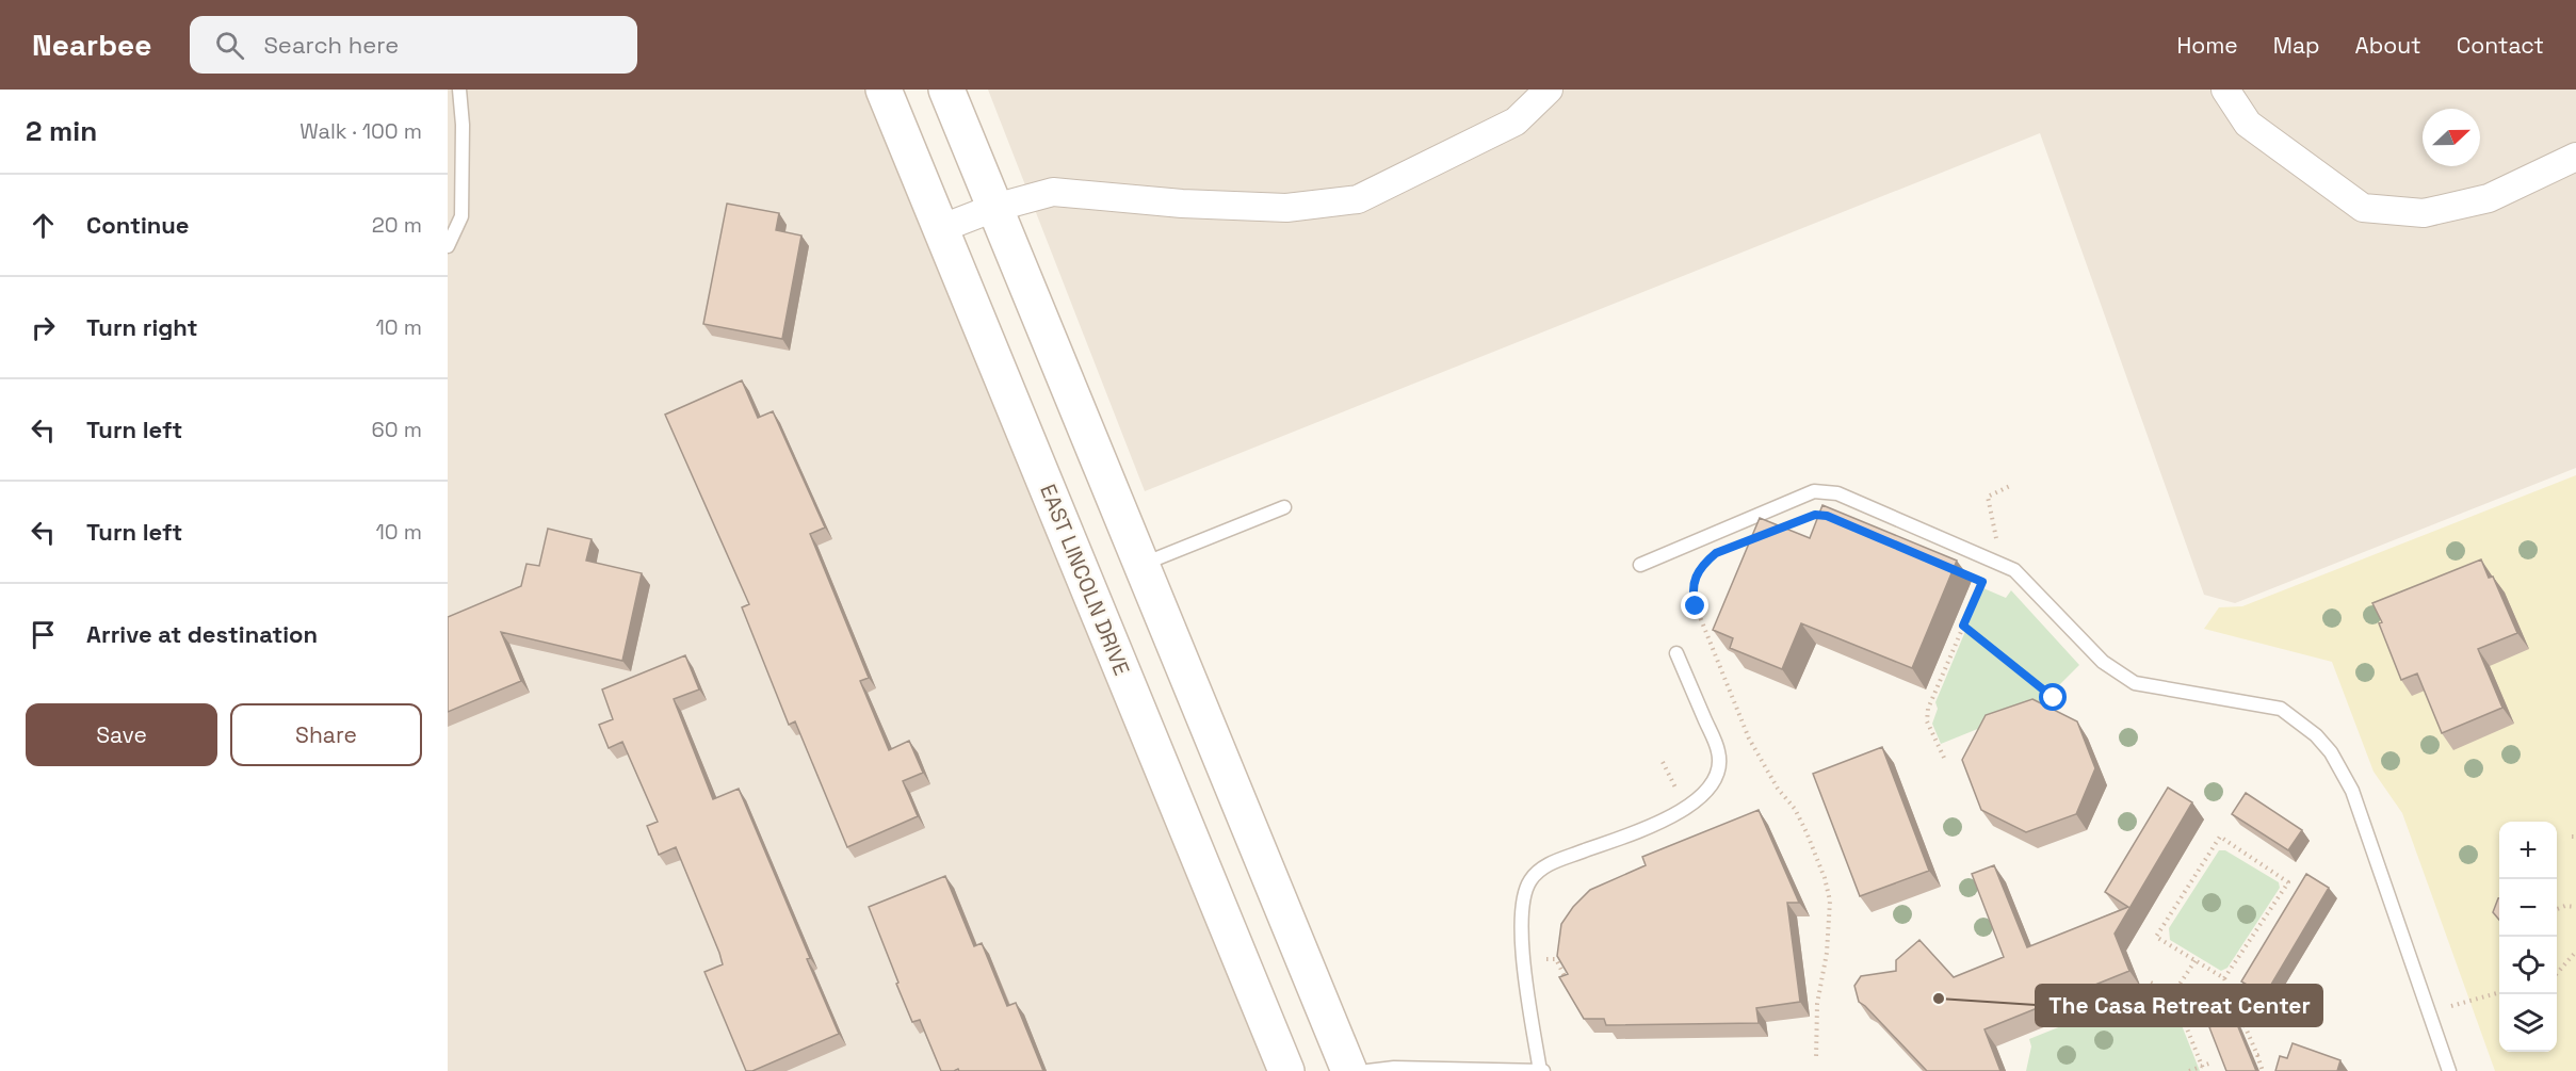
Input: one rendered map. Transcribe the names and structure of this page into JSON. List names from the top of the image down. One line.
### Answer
{"streets":{"main road":["EAST LINCOLN DRIVE"]},"places":["The Casa Retreat Center"],"north":"right","page":{"header":"Nearbee","search":"Search here","nav":["Home","Map","About","Contact"],"heading":["2 min","Walk · 100 m"],"list":[["Continue","20 m"],["Turn right","10 m"],["Turn left","60 m"],["Turn left","10 m"],"Arrive at destination"],"buttons":["Save","Share"],"map_buttons":["+","−"]}}
